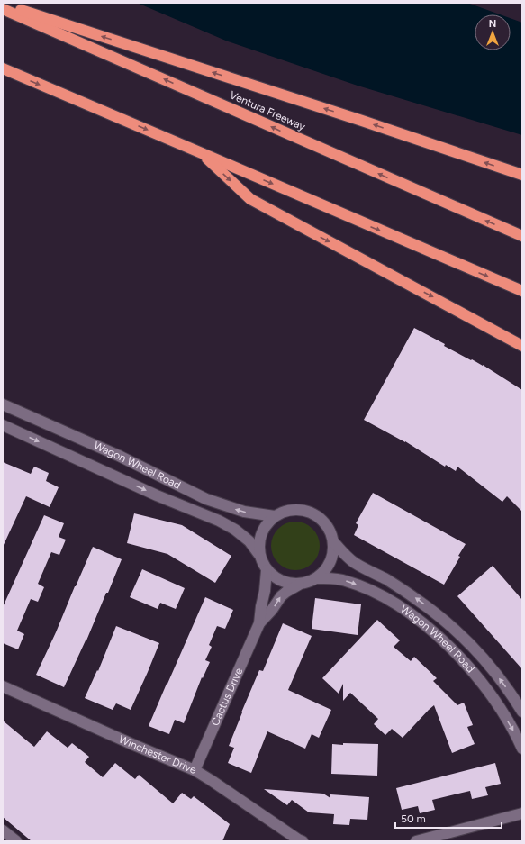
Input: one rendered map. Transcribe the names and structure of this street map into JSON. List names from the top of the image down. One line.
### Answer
{"streets":{"highway":["Ventura Freeway"],"street":["Wagon Wheel Road","Cactus Drive","Winchester Drive"]},"crossings":[["Wagon Wheel Road","Cactus Drive"],["Cactus Drive","Winchester Drive"]],"scale_bar":"50 m","north":"top"}
